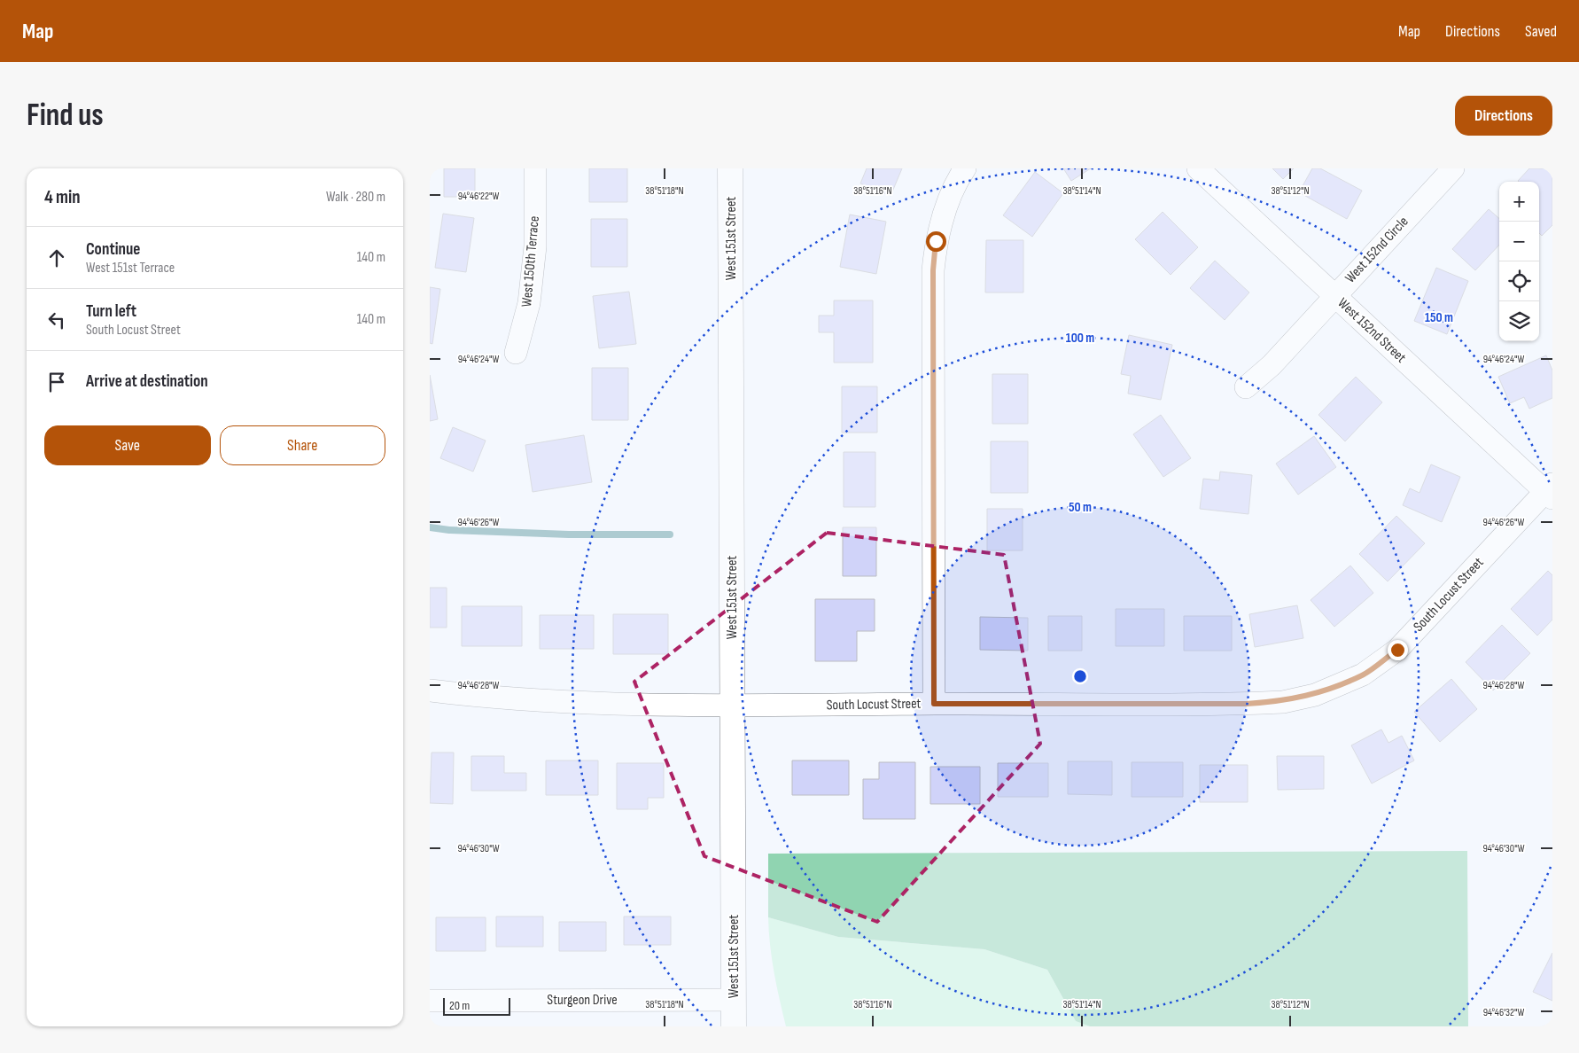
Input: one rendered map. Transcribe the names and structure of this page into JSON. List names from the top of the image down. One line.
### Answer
{"streets":{"main road":["West 151st Street"],"street":["West 152nd Circle","West 150th Terrace","West 152nd Street","South Locust Street","Sturgeon Drive"]},"crossings":[["West 151st Street","South Locust Street"],["West 151st Street","Sturgeon Drive"],["West 152nd Circle","West 152nd Street"],["West 152nd Street","South Locust Street"]],"scale_bar":"20 m","page":{"header":"Map","nav":["Map","Directions","Saved"],"buttons":["Directions",["Save","Share"]],"title":"Find us","heading":["4 min","Walk · 280 m"],"map_buttons":["+","−"],"list":[["Continue","West 151st Terrace","140 m"],["Turn left","South Locust Street","140 m"],"Arrive at destination"],"scale":"20 m"},"coordinates":["38°51'18\"N","38°51'16\"N","38°51'14\"N","38°51'12\"N","94°46'22\"W","94°46'24\"W","94°46'26\"W","94°46'28\"W","94°46'30\"W","94°46'32\"W"],"rings":["150 m","100 m","50 m"]}
